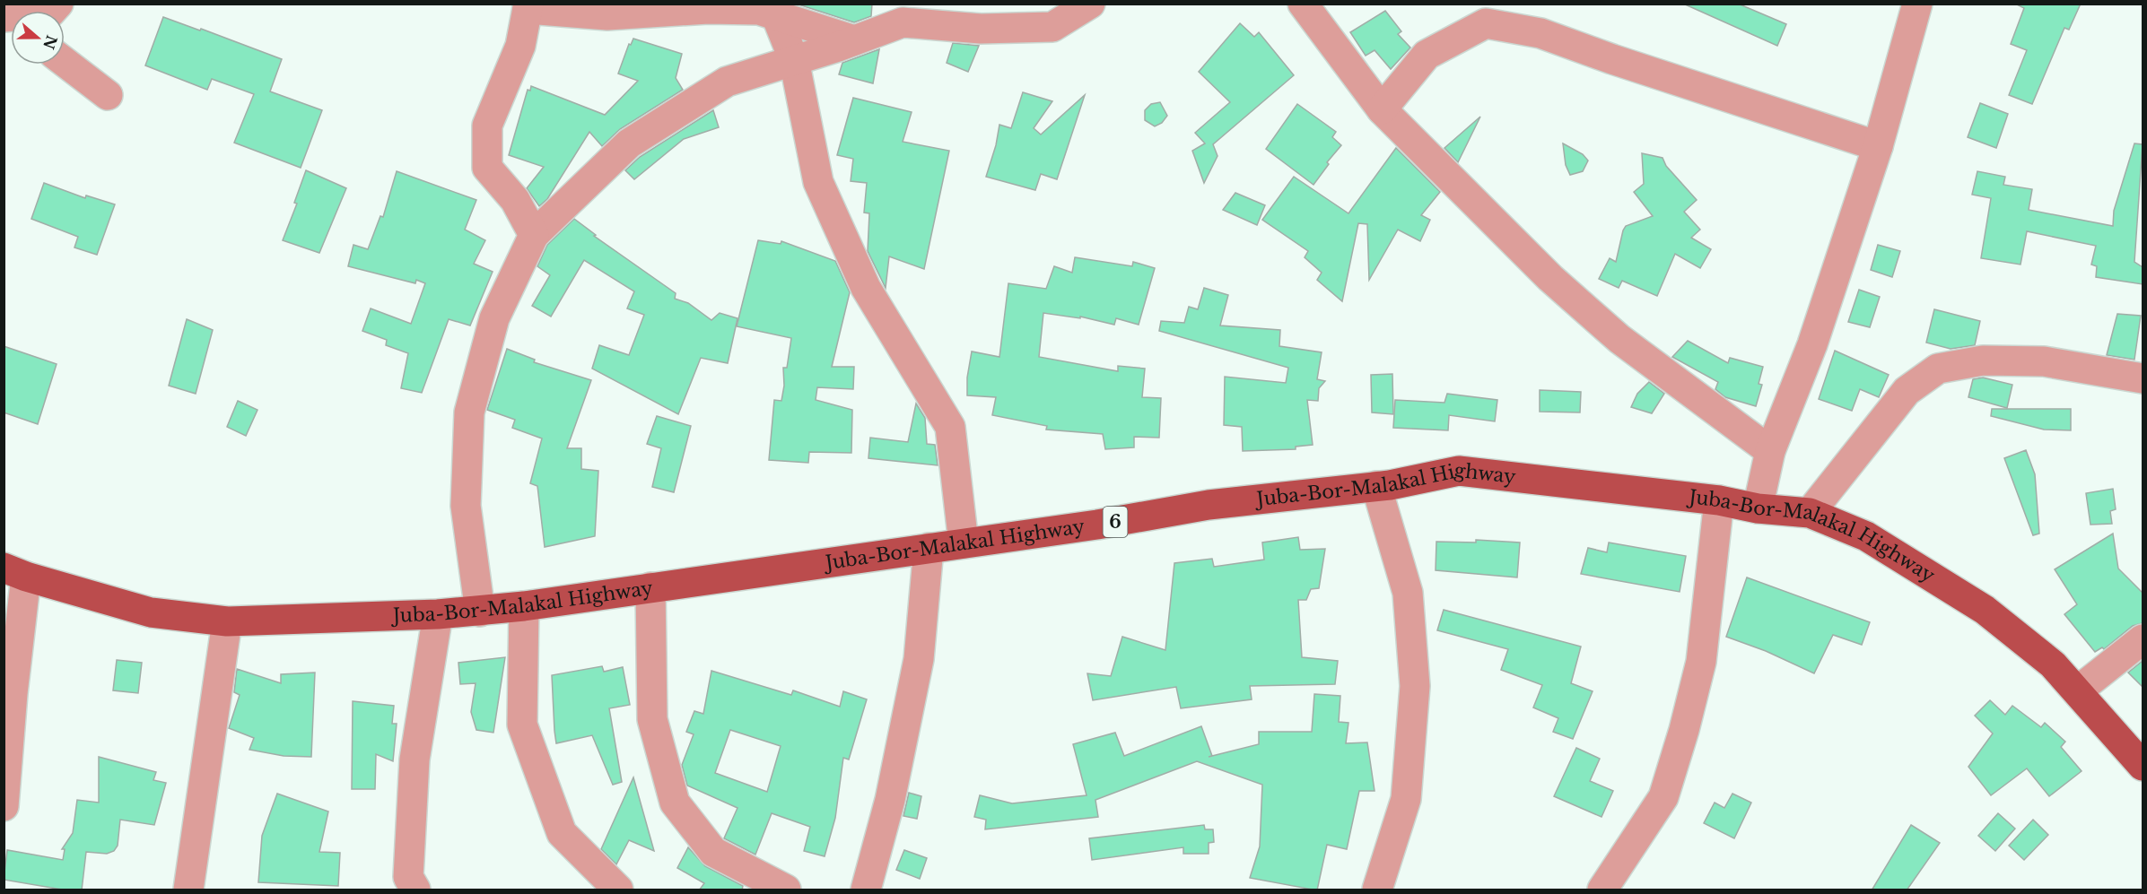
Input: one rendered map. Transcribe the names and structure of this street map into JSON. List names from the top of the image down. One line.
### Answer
{"streets":{"main road":["Juba-Bor-Malakal Highway","6"]},"north":"right"}
